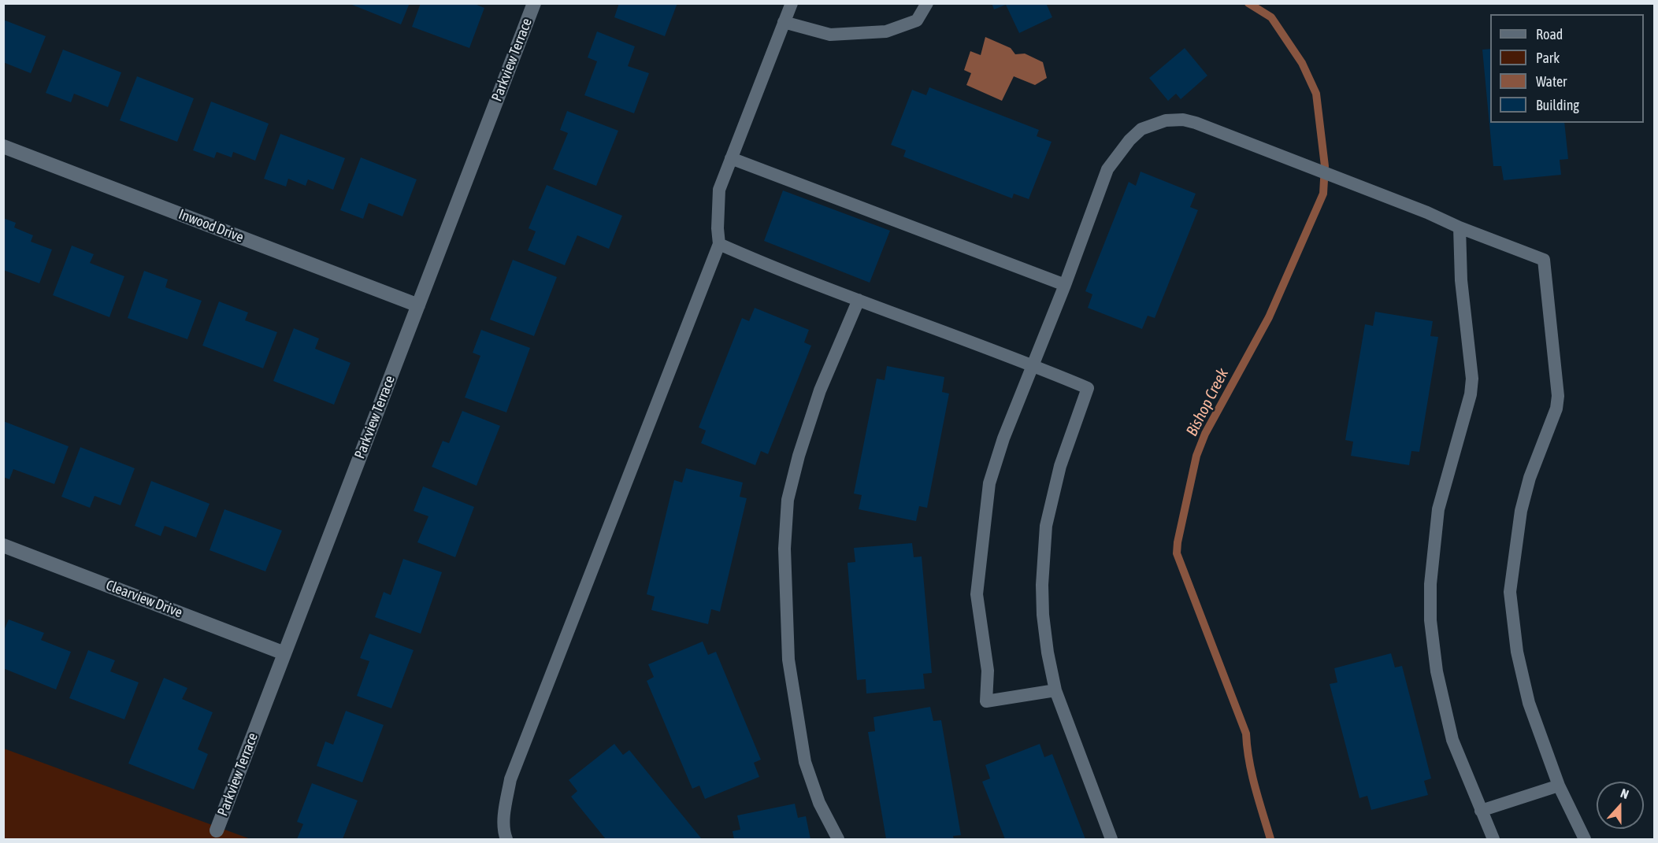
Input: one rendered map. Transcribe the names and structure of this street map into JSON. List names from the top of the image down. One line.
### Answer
{"streets":{"street":["Parkview Terrace","Inwood Drive","Clearview Drive"]},"crossings":[["Parkview Terrace","Inwood Drive"],["Parkview Terrace","Clearview Drive"]],"water":["Bishop Creek"],"legend":["Road","Park","Water","Building"],"north":"top"}
